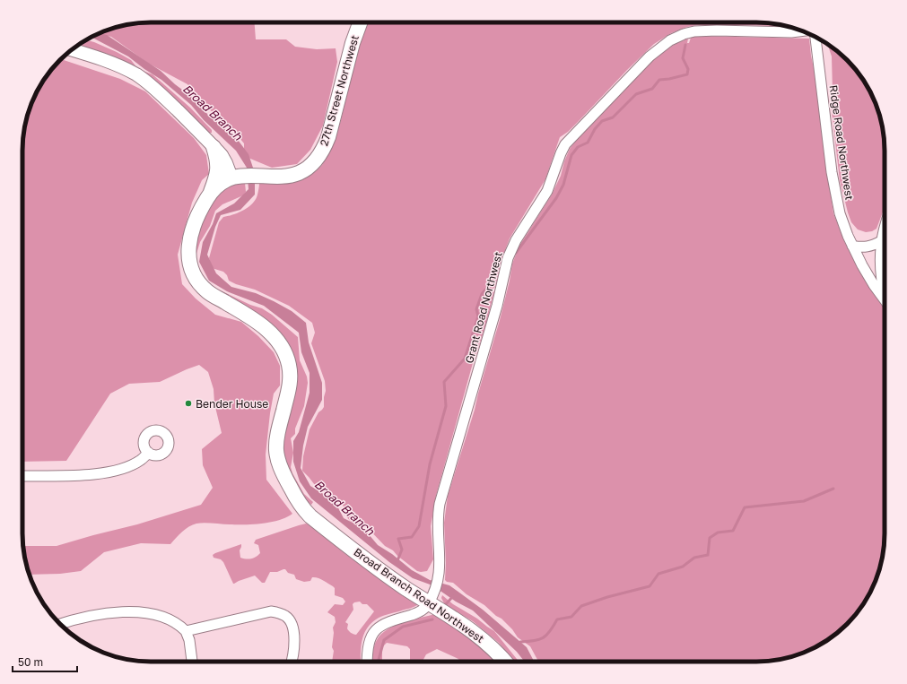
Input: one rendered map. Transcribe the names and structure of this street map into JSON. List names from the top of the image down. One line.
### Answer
{"streets":{"main road":["27th Street Northwest","Broad Branch Road Northwest"],"street":["Ridge Road Northwest","Grant Road Northwest"]},"crossings":[["27th Street Northwest","Broad Branch Road Northwest"],["Grant Road Northwest","Broad Branch Road Northwest"]],"water":["Broad Branch"],"places":["Bender House"],"scale_bar":"50 m"}
